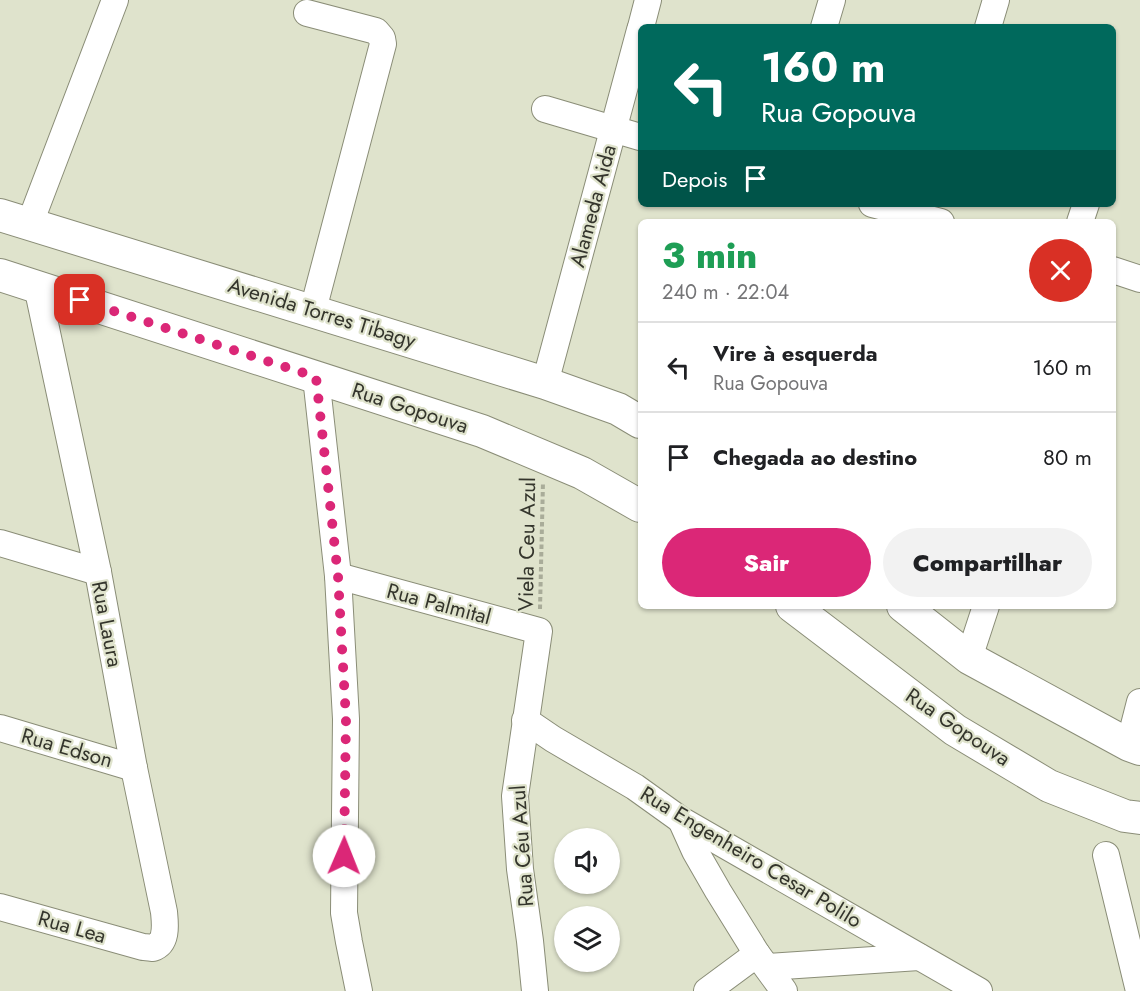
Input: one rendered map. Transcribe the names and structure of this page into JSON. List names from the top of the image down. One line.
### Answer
{"streets":{"main road":["Avenida Torres Tibagy","Rua Gopouva"],"street":["Alameda Aida","Rua Palmital","Rua Laura","Rua Edson","Rua Céu Azul","Rua Engenheiro Cesar Polilo","Rua Lea"],"path":["Viela Ceu Azul"]},"crossings":[["Alameda Aida","Avenida Torres Tibagy"],["Rua Gopouva","Viela Ceu Azul"],["Rua Gopouva","Rua Laura"],["Viela Ceu Azul","Rua Palmital"],["Viela Ceu Azul","Rua Céu Azul"],["Rua Palmital","Rua Céu Azul"],["Rua Laura","Rua Edson"],["Rua Laura","Rua Lea"],["Rua Céu Azul","Rua Engenheiro Cesar Polilo"]],"page":{"turn":["160 m","Rua Gopouva"],"then":"Depois","heading":["3 min","240 m · 22:04"],"list":[{"name":"Vire à esquerda","note":"Rua Gopouva","value":"160 m"},{"name":"Chegada ao destino","value":"80 m"}],"buttons":["Sair","Compartilhar"]}}
